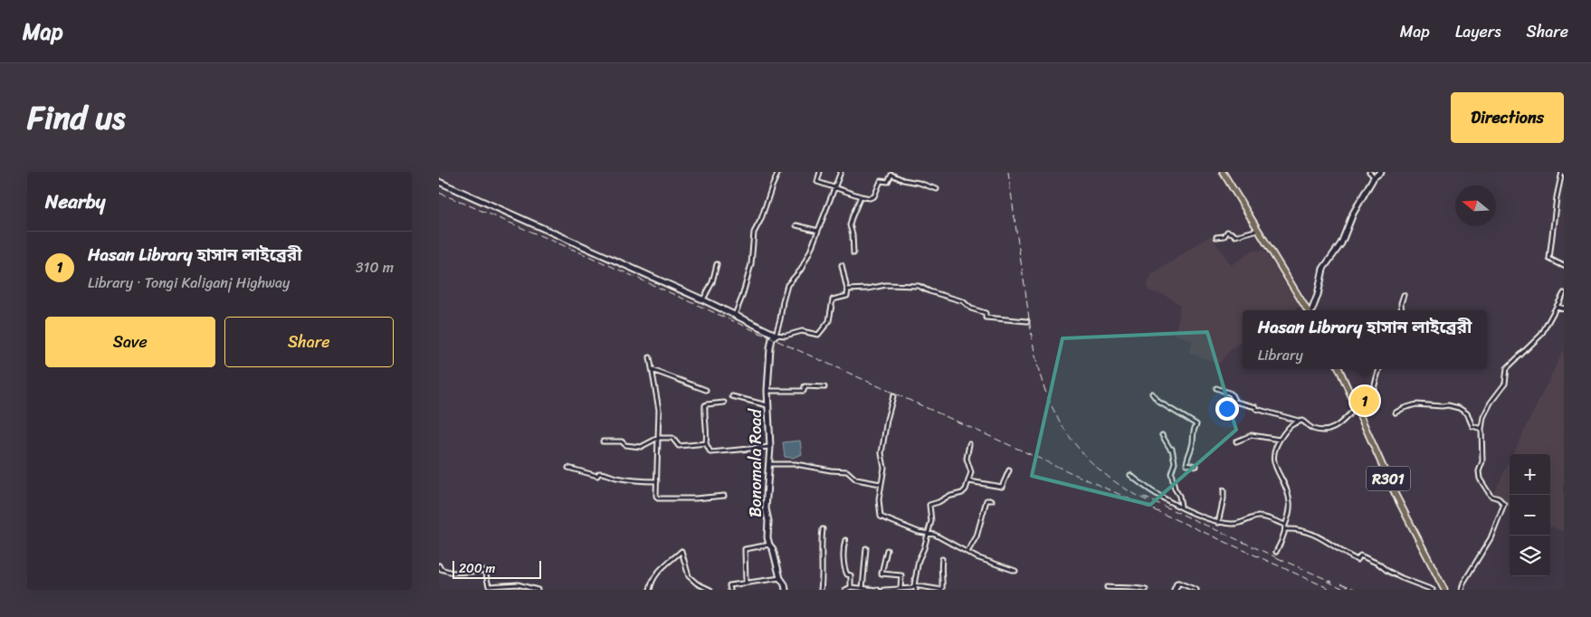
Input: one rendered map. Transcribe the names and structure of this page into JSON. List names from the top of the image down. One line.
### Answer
{"streets":{"main road":["R301"],"street":["Bonomala Road"]},"scale_bar":"200 m","north":"left","page":{"header":"Map","nav":["Map","Layers","Share"],"title":"Find us","buttons":["Directions",["Save","Share"]],"heading":"Nearby","list":[{"mark":"1","name":"Hasan Library হাসান লাইব্রেরী","note":"Library · Tongi Kaliganj Highway","value":"310 m"}],"popup":["Hasan Library হাসান লাইব্রেরী","Library"],"pins":"1","map_buttons":["+","−"],"scale":"200 m"}}
